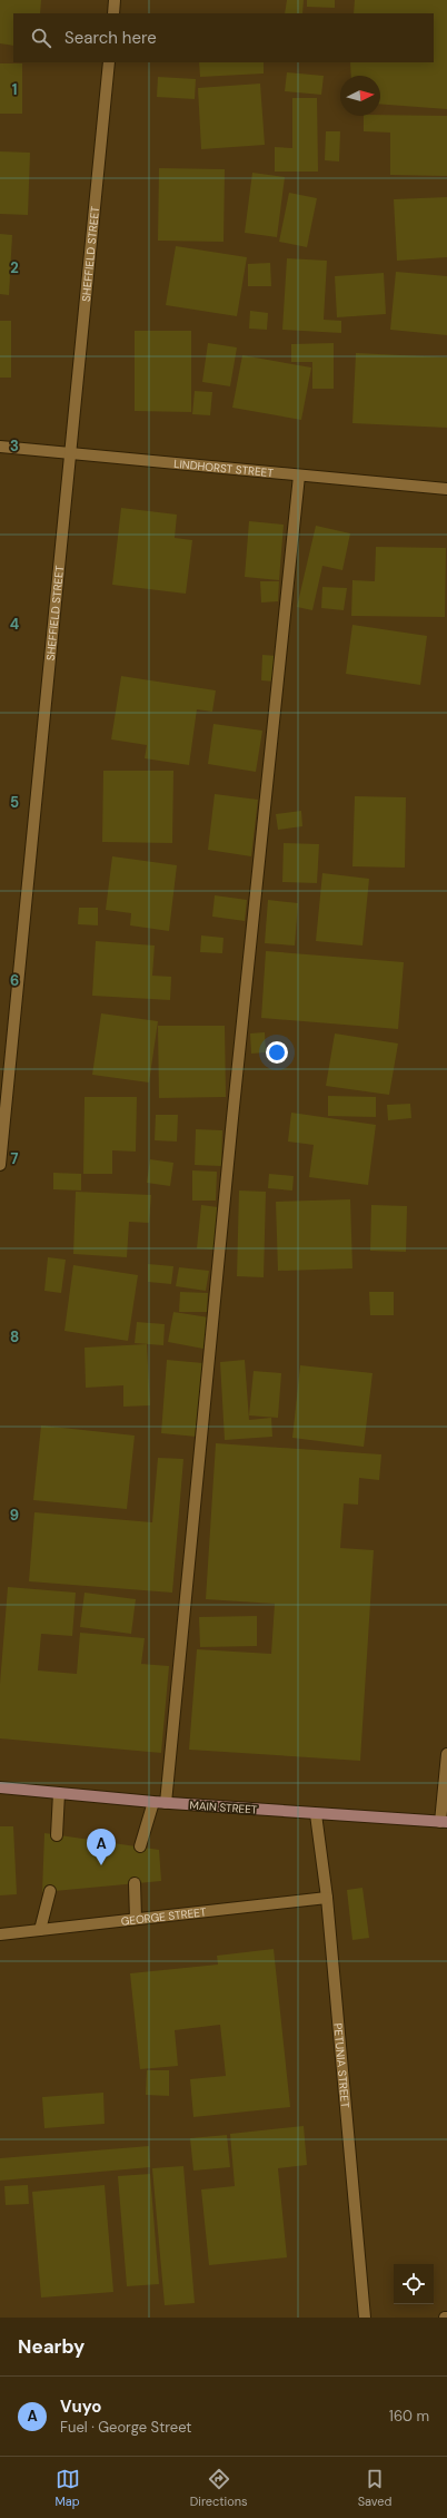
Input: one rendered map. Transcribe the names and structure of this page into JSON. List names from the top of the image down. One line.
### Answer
{"streets":{"main road":["MAIN STREET"],"street":["SHEFFIELD STREET","LINDHORST STREET","GEORGE STREET","PETUNIA STREET"]},"crossings":[["SHEFFIELD STREET","LINDHORST STREET"],["MAIN STREET","PETUNIA STREET"],["GEORGE STREET","PETUNIA STREET"]],"north":"right","page":{"search":"Search here","pins":"A","heading":"Nearby","list":[{"mark":"A","name":"Vuyo","note":"Fuel · George Street","value":"160 m"}],"nav":["Map","Directions","Saved"]},"grid":{"rows":["1","2","3","4","5","6","7","8","9"]}}
